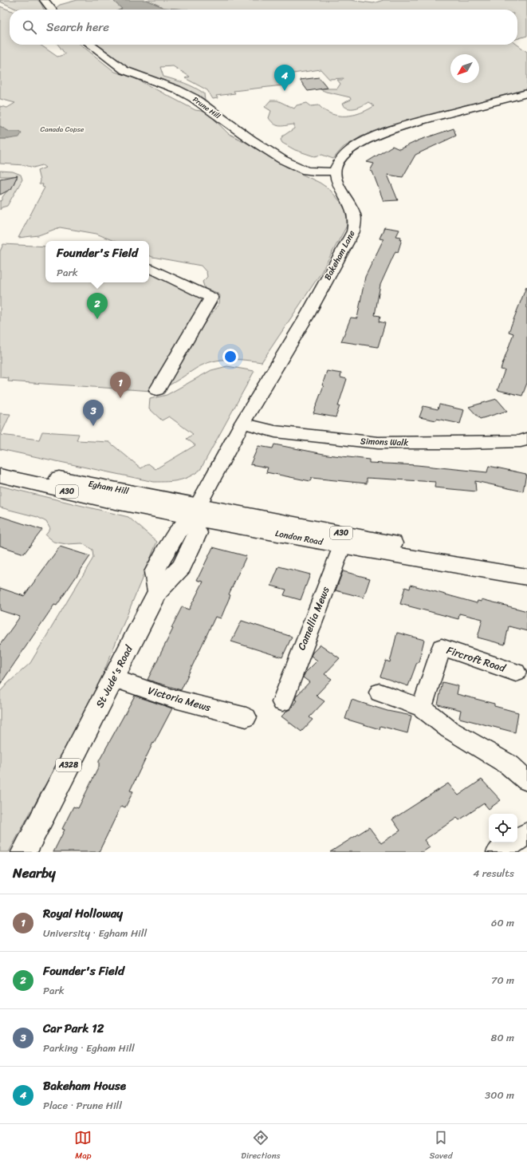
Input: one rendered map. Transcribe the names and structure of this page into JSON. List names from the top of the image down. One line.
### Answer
{"streets":{"main road":["Egham Hill","A30","London Road","St Jude's Road","A328"],"street":["Prune Hill","Bakeham Lane","Simons Walk","Camellia Mews","Fircroft Road","Victoria Mews"]},"crossings":[["Prune Hill","Bakeham Lane"],["Bakeham Lane","Simons Walk"],["Bakeham Lane","Egham Hill"],["Bakeham Lane","London Road"],["Bakeham Lane","St Jude's Road"],["Egham Hill","London Road"],["Egham Hill","St Jude's Road"],["London Road","Camellia Mews"],["London Road","St Jude's Road"],["St Jude's Road","Victoria Mews"]],"parks":["Canada Copse"],"north":"bottom left","page":{"search":"Search here","pins":["4","2","1","3"],"popup":["Founder's Field","Park"],"heading":["Nearby","4 results"],"list":[{"mark":"1","name":"Royal Holloway","note":"University · Egham Hill","value":"60 m"},{"mark":"2","name":"Founder's Field","note":"Park","value":"70 m"},{"mark":"3","name":"Car Park 12","note":"Parking · Egham Hill","value":"80 m"},{"mark":"4","name":"Bakeham House","note":"Place · Prune Hill","value":"300 m"}],"nav":["Map","Directions","Saved"]}}
